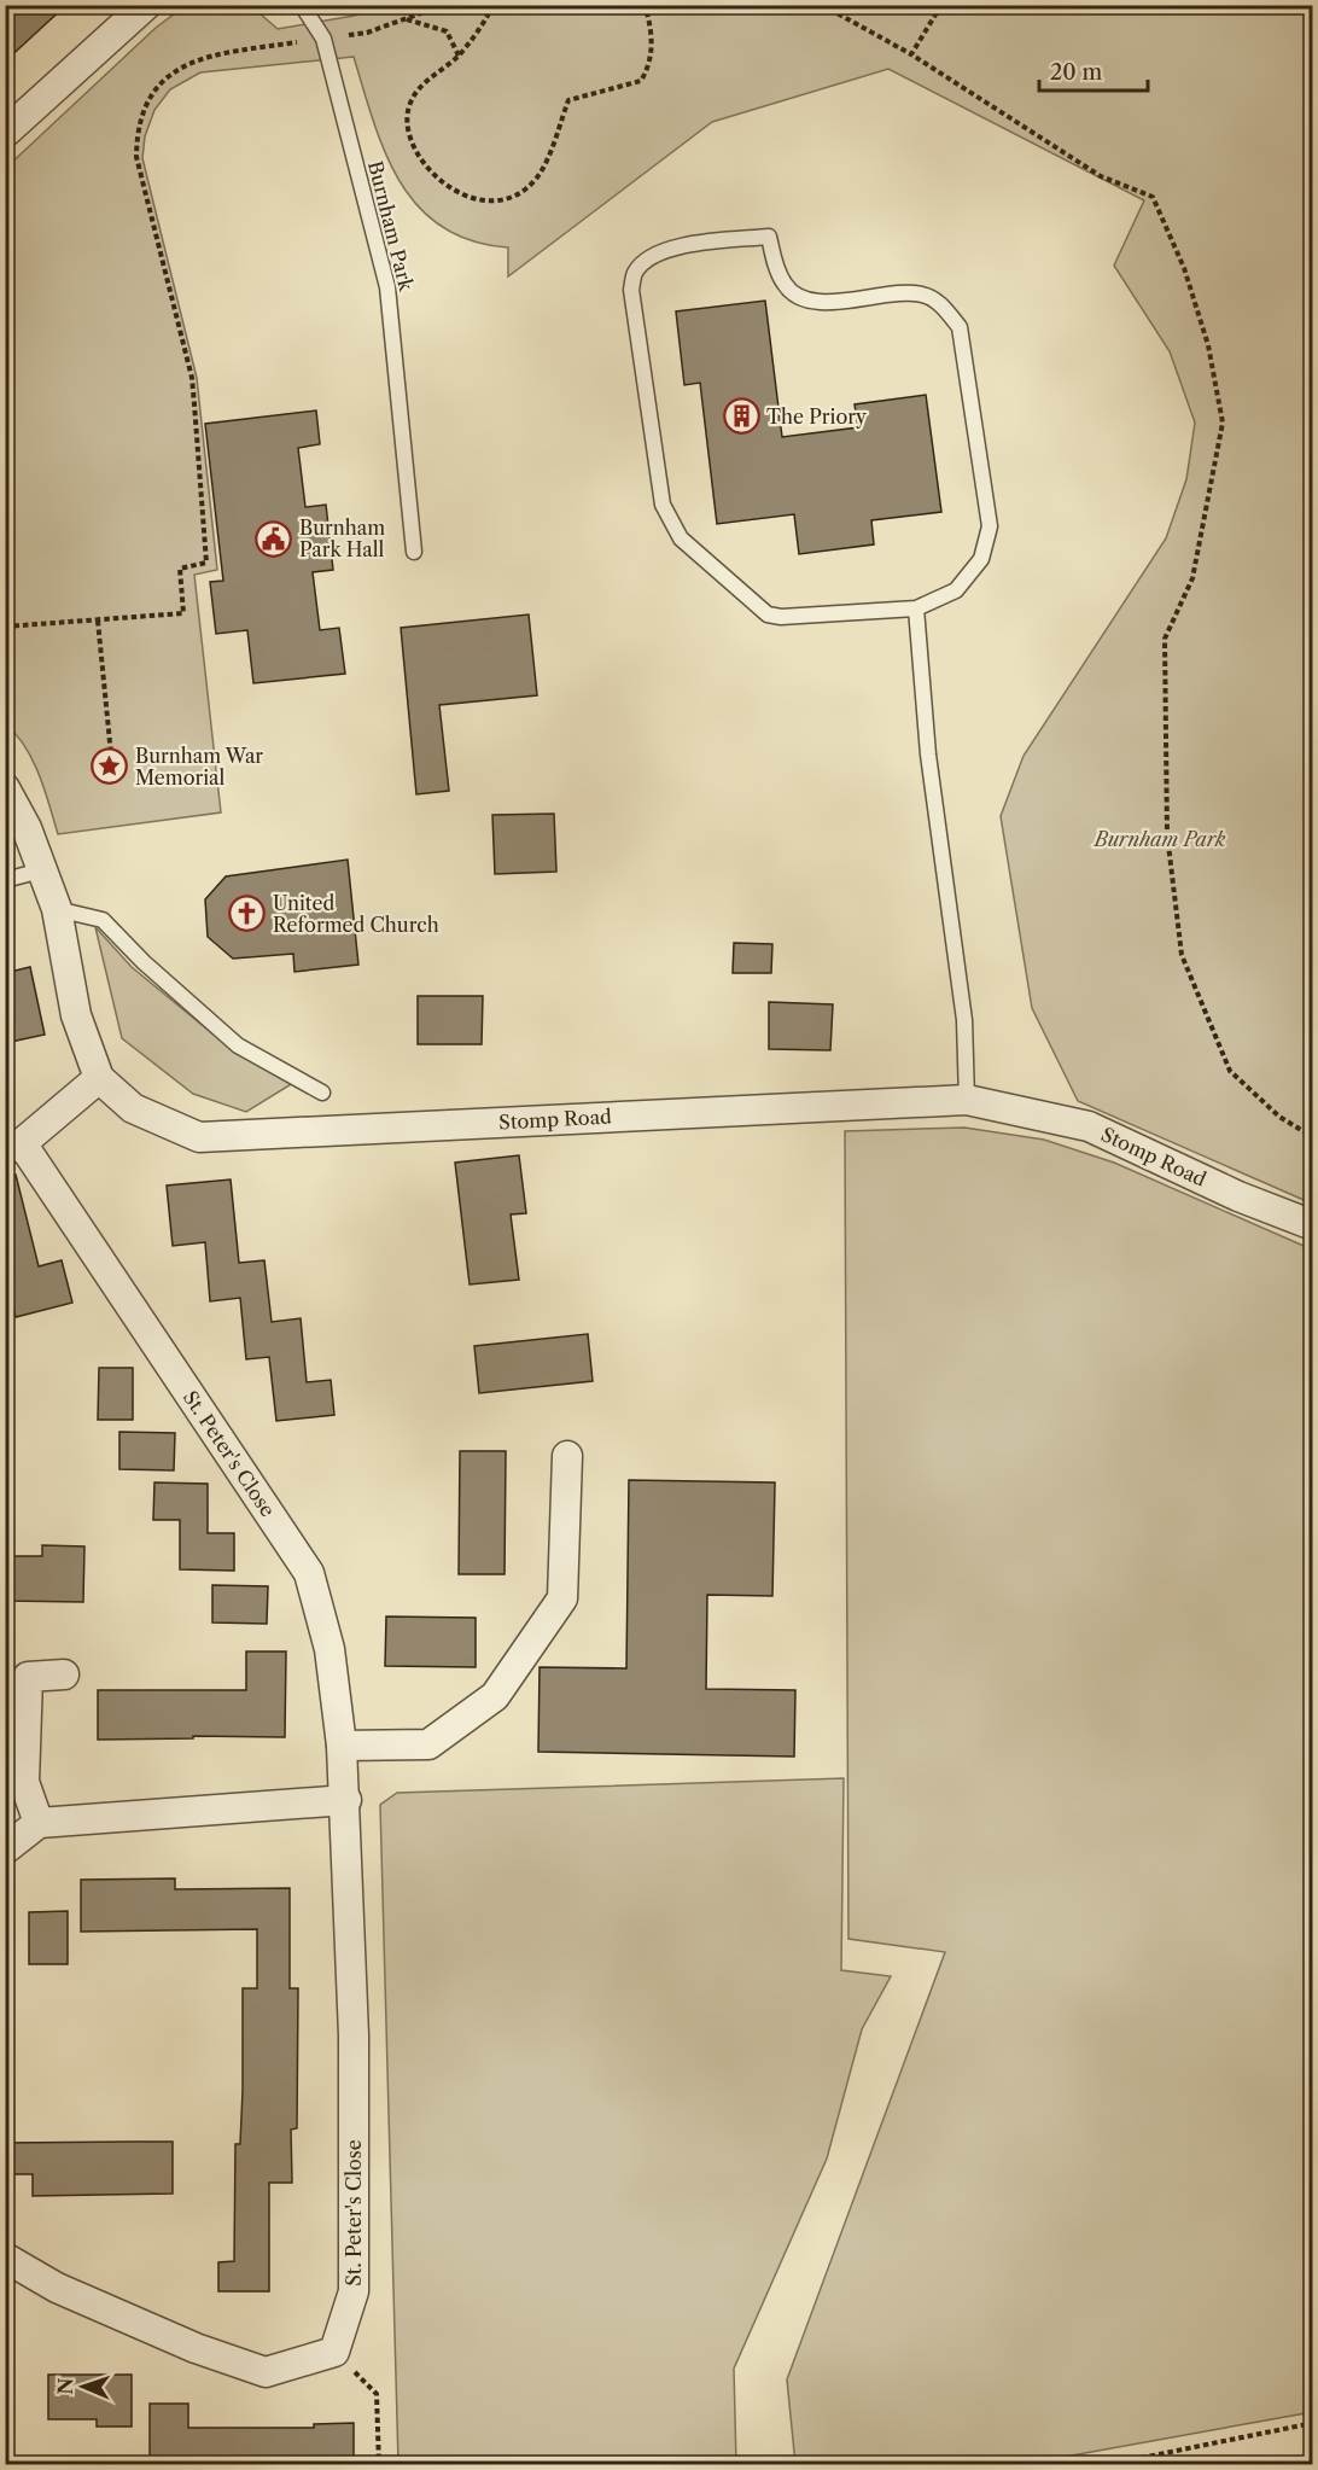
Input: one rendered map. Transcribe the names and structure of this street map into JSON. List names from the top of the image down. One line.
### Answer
{"streets":{"street":["Stomp Road","St. Peter's Close"],"lane":["Burnham Park"]},"parks":["Burnham Park"],"places":{"building":["The Priory"],"public building":["Burnham Park Hall"],"place":["Burnham War Memorial"],"church":["United Reformed Church"]},"scale_bar":"20 m","north":"left"}
